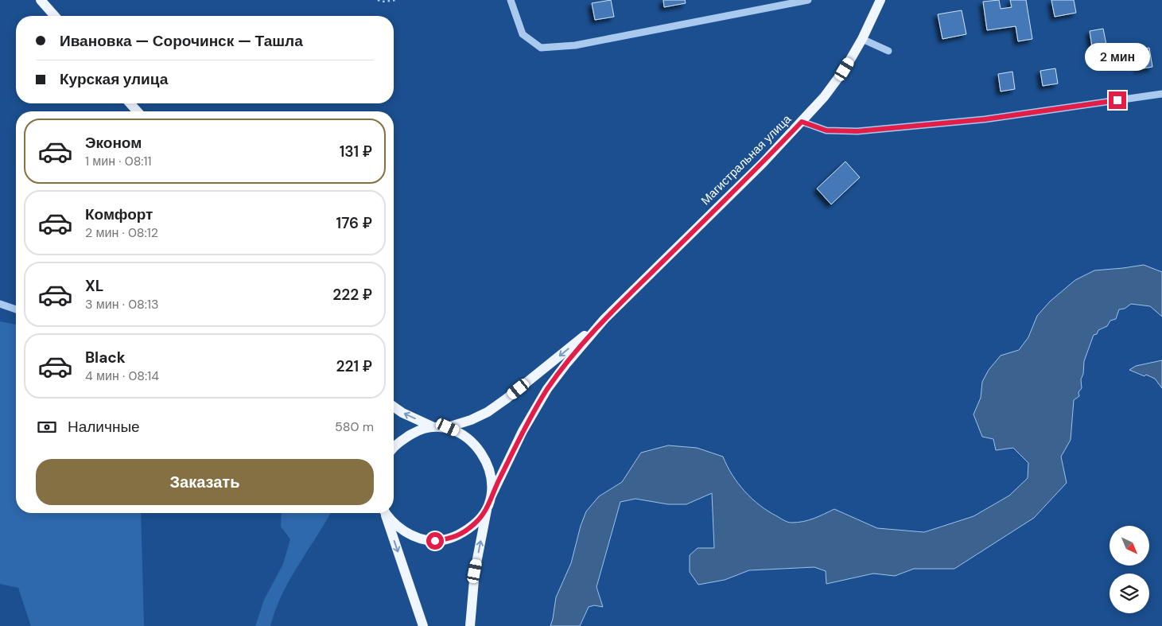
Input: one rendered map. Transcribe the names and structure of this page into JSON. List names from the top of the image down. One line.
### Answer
{"streets":{"main road":["Магистральная улица"]},"north":"bottom right","page":{"banner":["Ивановка — Сорочинск — Ташла","Курская улица"],"bubble":"2 мин","list":[{"name":"Эконом","note":"1 мин · 08:11","value":"131 ₽"},{"name":"Комфорт","note":"2 мин · 08:12","value":"176 ₽"},{"name":"XL","note":"3 мин · 08:13","value":"222 ₽"},{"name":"Black","note":"4 мин · 08:14","value":"221 ₽"}],"pay":["Наличные","580 m"],"buttons":"Заказать"}}
